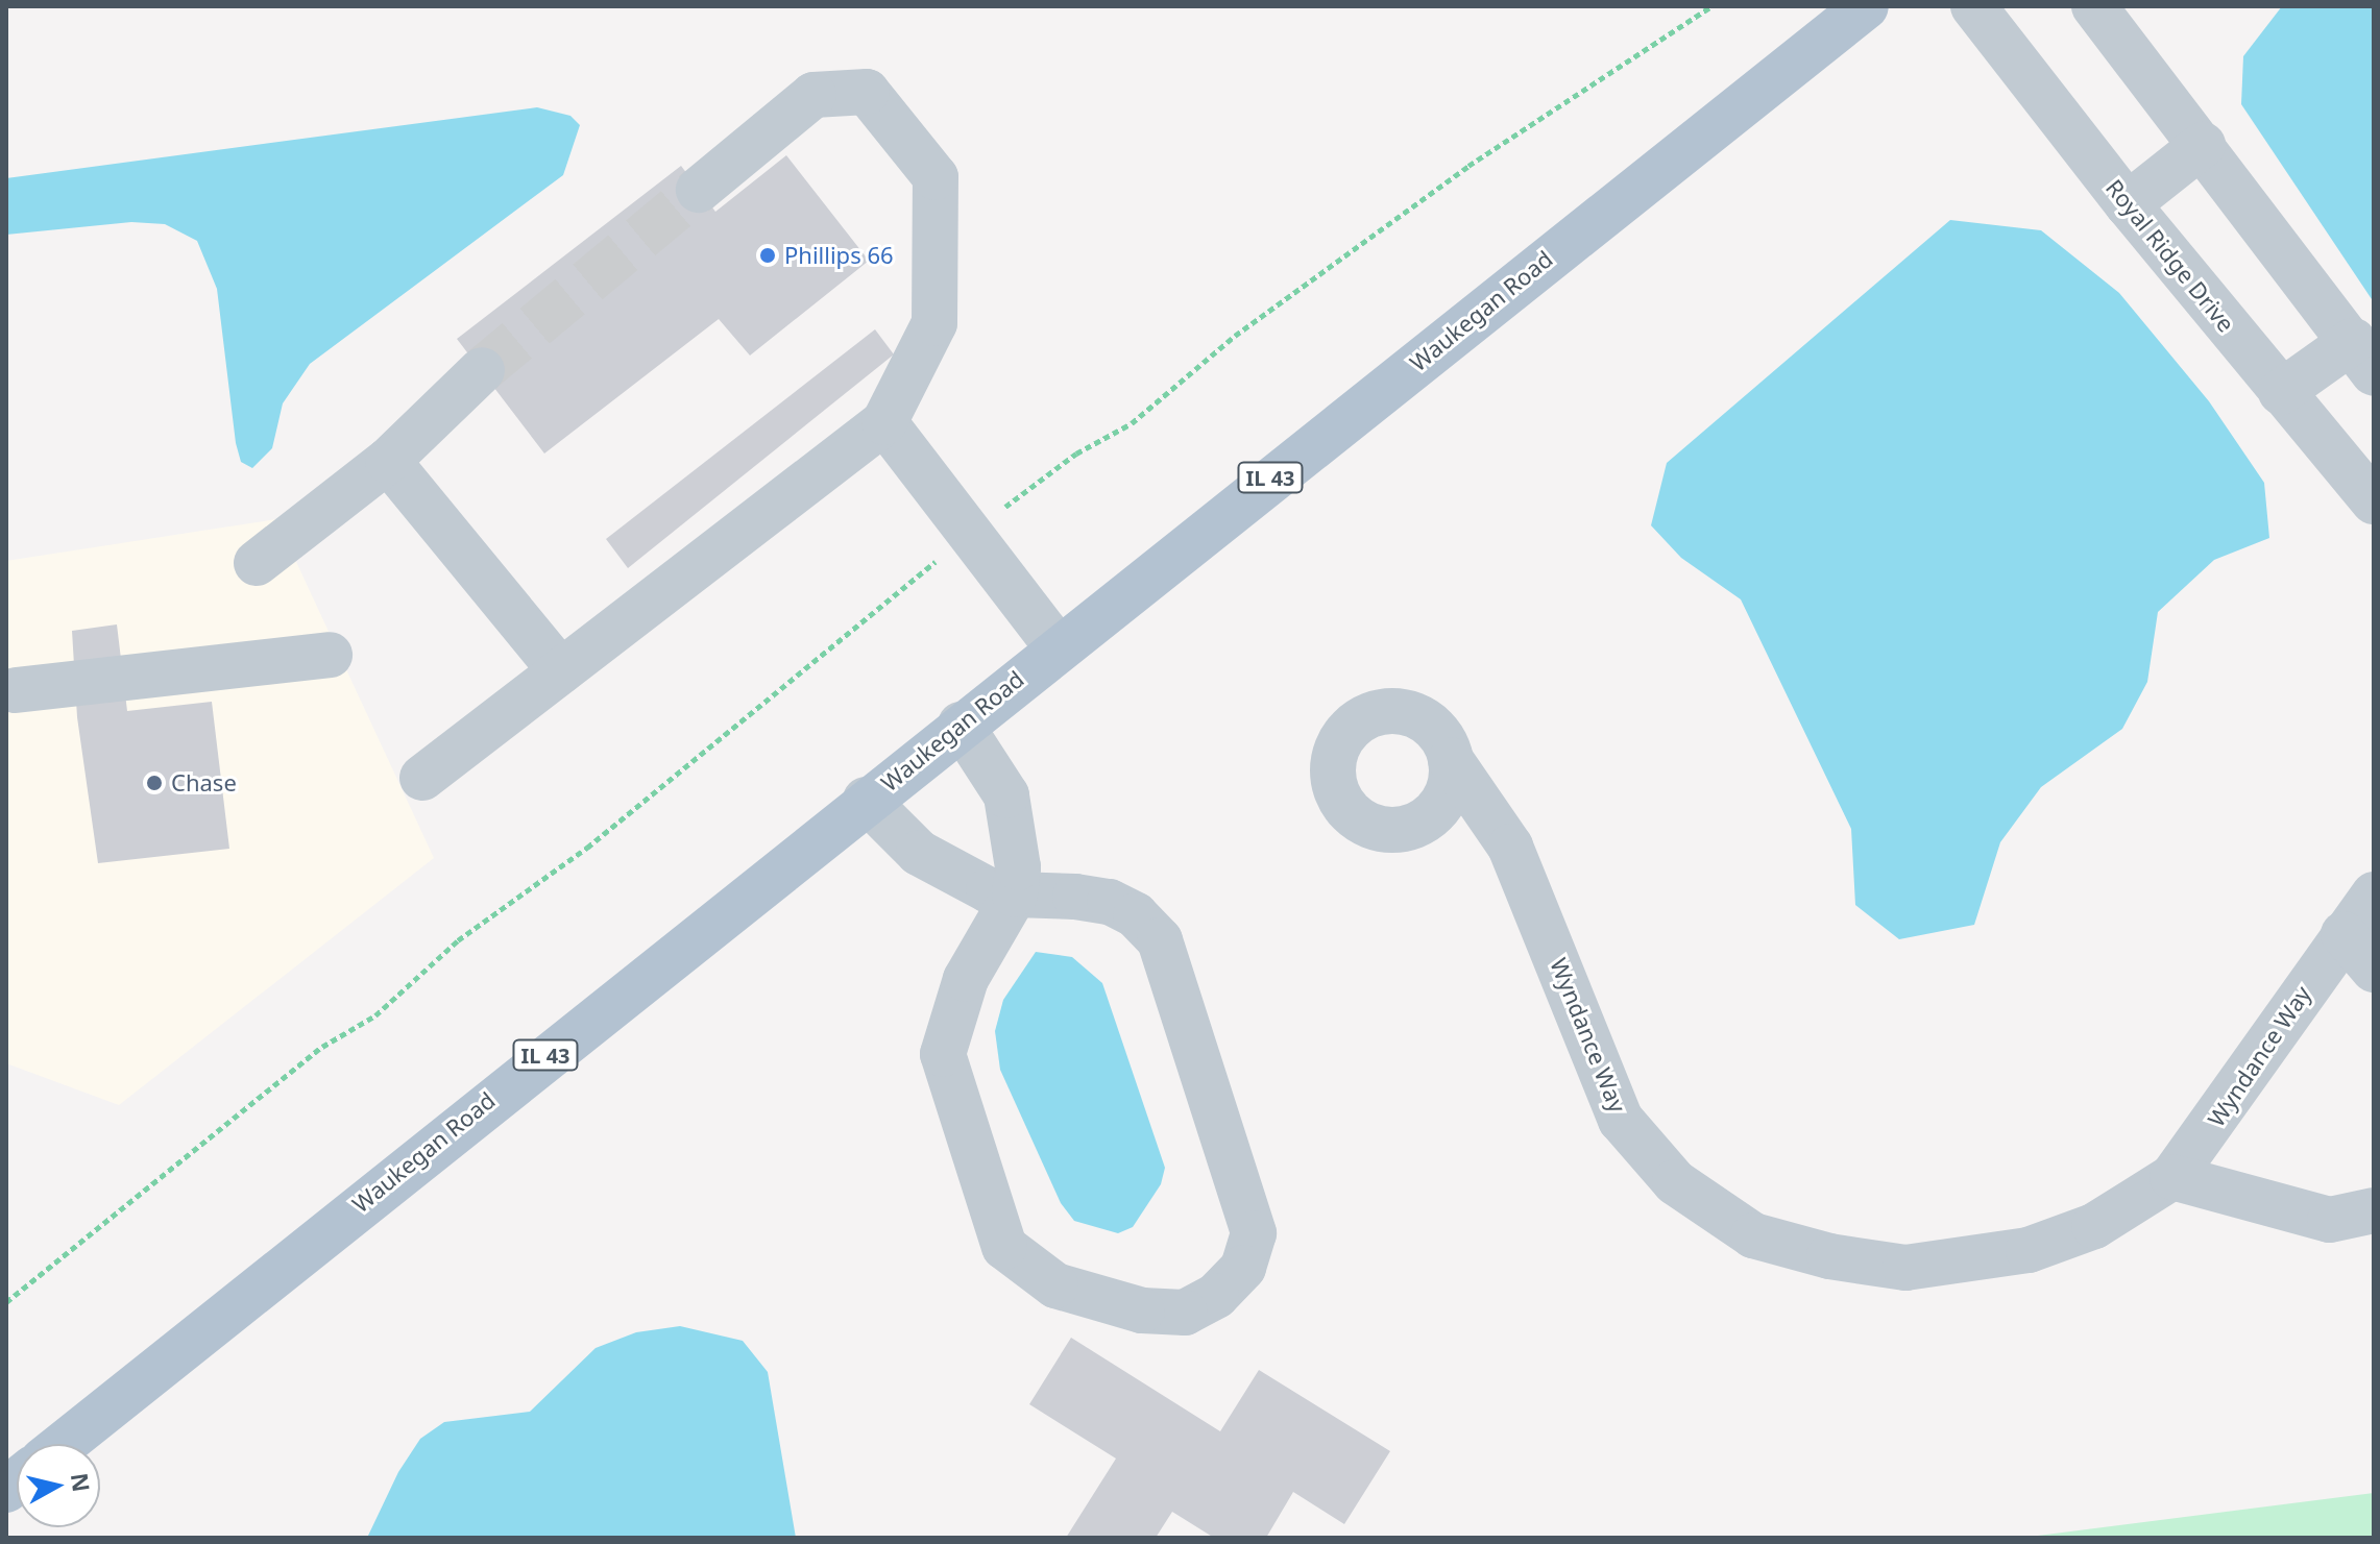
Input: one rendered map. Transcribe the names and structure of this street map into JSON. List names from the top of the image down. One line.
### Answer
{"streets":{"main road":["Waukegan Road","IL 43"],"street":["Royal Ridge Drive","Wyndance Way"]},"places":["Phillips 66","Chase"],"north":"right"}
